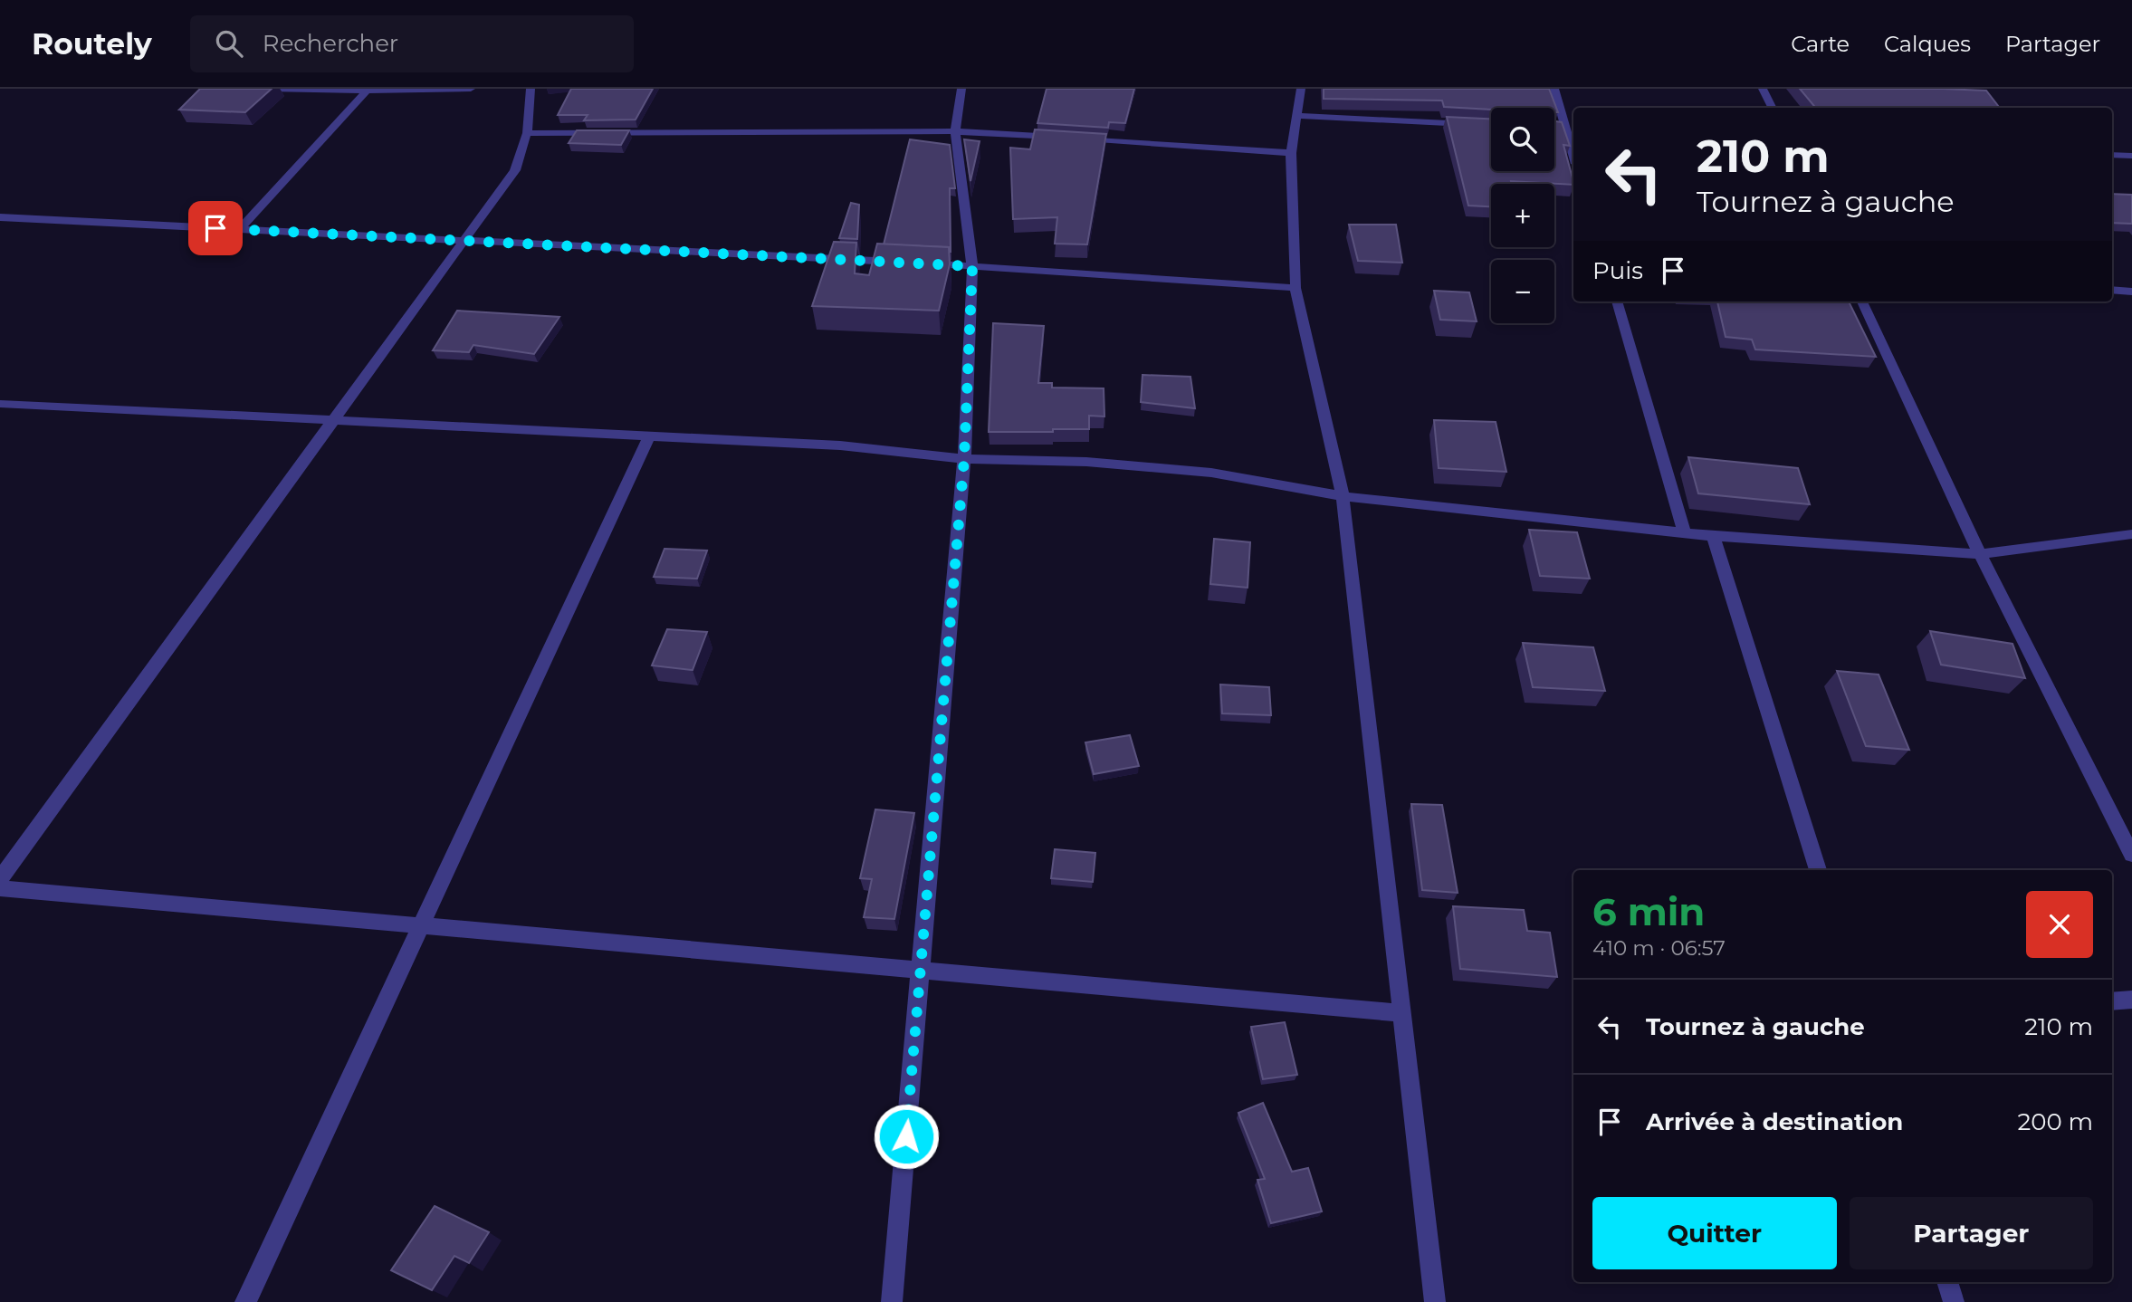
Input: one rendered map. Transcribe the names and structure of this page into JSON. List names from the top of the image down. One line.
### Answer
{"page":{"header":"Routely","search":"Rechercher","nav":["Carte","Calques","Partager"],"map_buttons":["+","−"],"turn":["210 m","Tournez à gauche"],"then":"Puis","heading":["6 min","410 m · 06:57"],"list":[{"name":"Tournez à gauche","value":"210 m"},{"name":"Arrivée à destination","value":"200 m"}],"buttons":["Quitter","Partager"]}}
